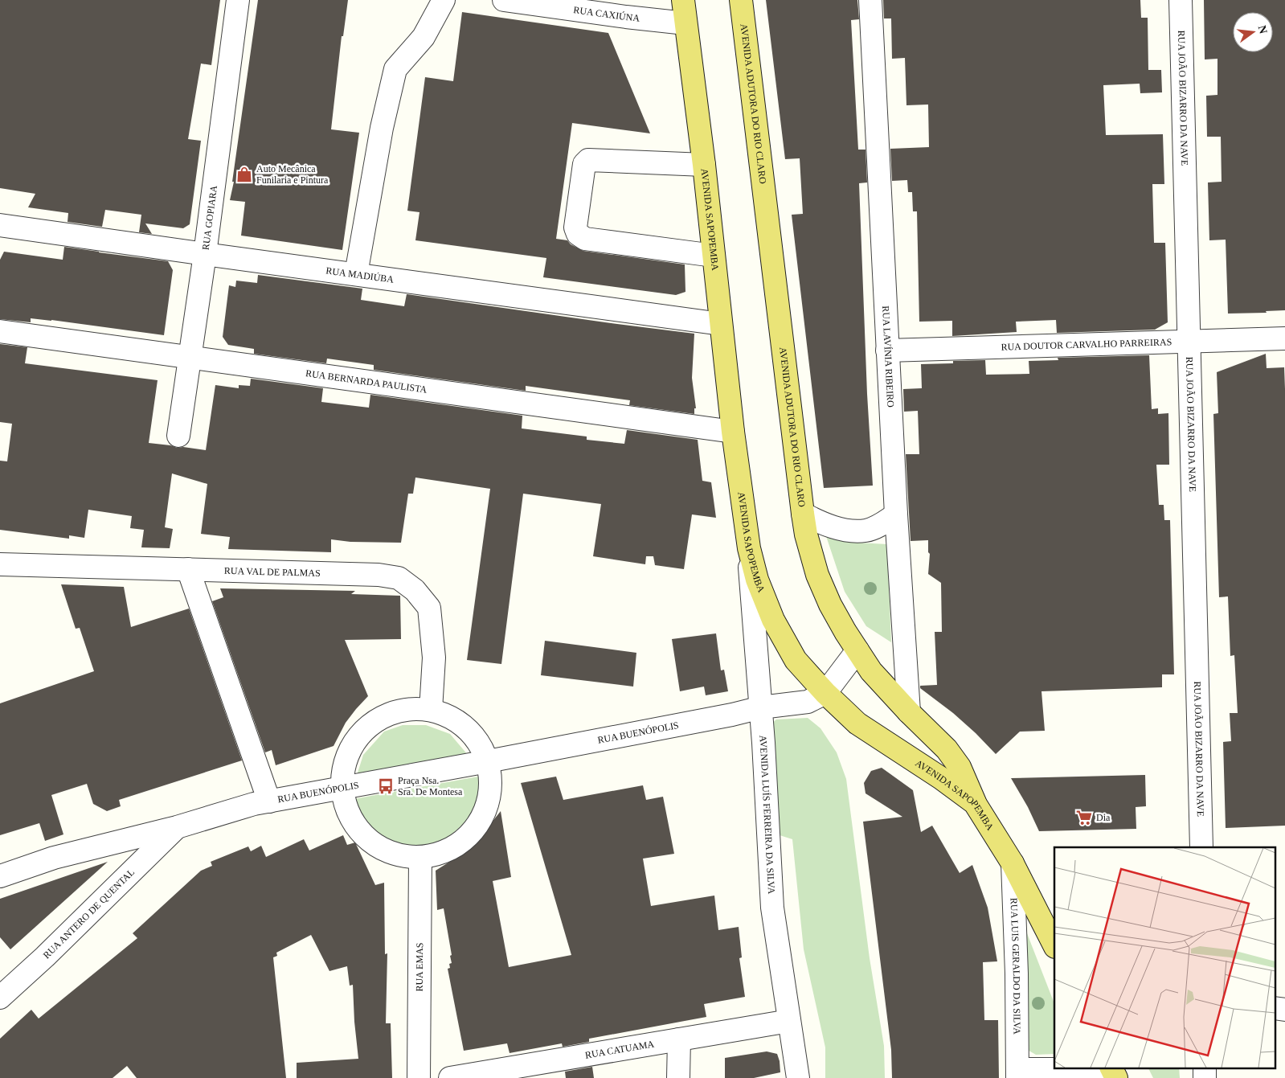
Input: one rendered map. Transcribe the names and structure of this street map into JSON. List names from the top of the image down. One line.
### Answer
{"streets":{"main road":["AVENIDA ADUTORA DO RIO CLARO","AVENIDA SAPOPEMBA"],"street":["RUA CAXIÚNA","RUA JOÃO BIZARRO DA NAVE","RUA GOPIARA","RUA MADIÚBA","RUA DOUTOR CARVALHO PARREIRAS","RUA LAVÍNIA RIBEIRO","RUA BERNARDA PAULISTA","RUA VAL DE PALMAS","RUA BUENÓPOLIS","AVENIDA LUÍS FERREIRA DA SILVA","RUA ANTERO DE QUENTAL","RUA LUIS GERALDO DA SILVA","RUA EMAS","RUA CATUAMA"]},"crossings":[["RUA CAXIÚNA","AVENIDA SAPOPEMBA"],["RUA JOÃO BIZARRO DA NAVE","RUA DOUTOR CARVALHO PARREIRAS"],["AVENIDA ADUTORA DO RIO CLARO","AVENIDA SAPOPEMBA"],["AVENIDA ADUTORA DO RIO CLARO","RUA LAVÍNIA RIBEIRO"],["RUA GOPIARA","RUA MADIÚBA"],["RUA GOPIARA","RUA BERNARDA PAULISTA"],["AVENIDA SAPOPEMBA","RUA MADIÚBA"],["AVENIDA SAPOPEMBA","RUA BERNARDA PAULISTA"],["AVENIDA SAPOPEMBA","RUA BUENÓPOLIS"],["AVENIDA SAPOPEMBA","AVENIDA LUÍS FERREIRA DA SILVA"],["AVENIDA SAPOPEMBA","RUA LUIS GERALDO DA SILVA"],["RUA DOUTOR CARVALHO PARREIRAS","RUA LAVÍNIA RIBEIRO"],["RUA BUENÓPOLIS","AVENIDA LUÍS FERREIRA DA SILVA"],["RUA BUENÓPOLIS","RUA ANTERO DE QUENTAL"],["AVENIDA LUÍS FERREIRA DA SILVA","RUA CATUAMA"]],"places":{"shop":["Auto Mecânica Funilaria e Pintura"],"bus stop":["Praça Nsa. Sra. De Montesa"],"supermarket":["Dia"]},"north":"right"}
